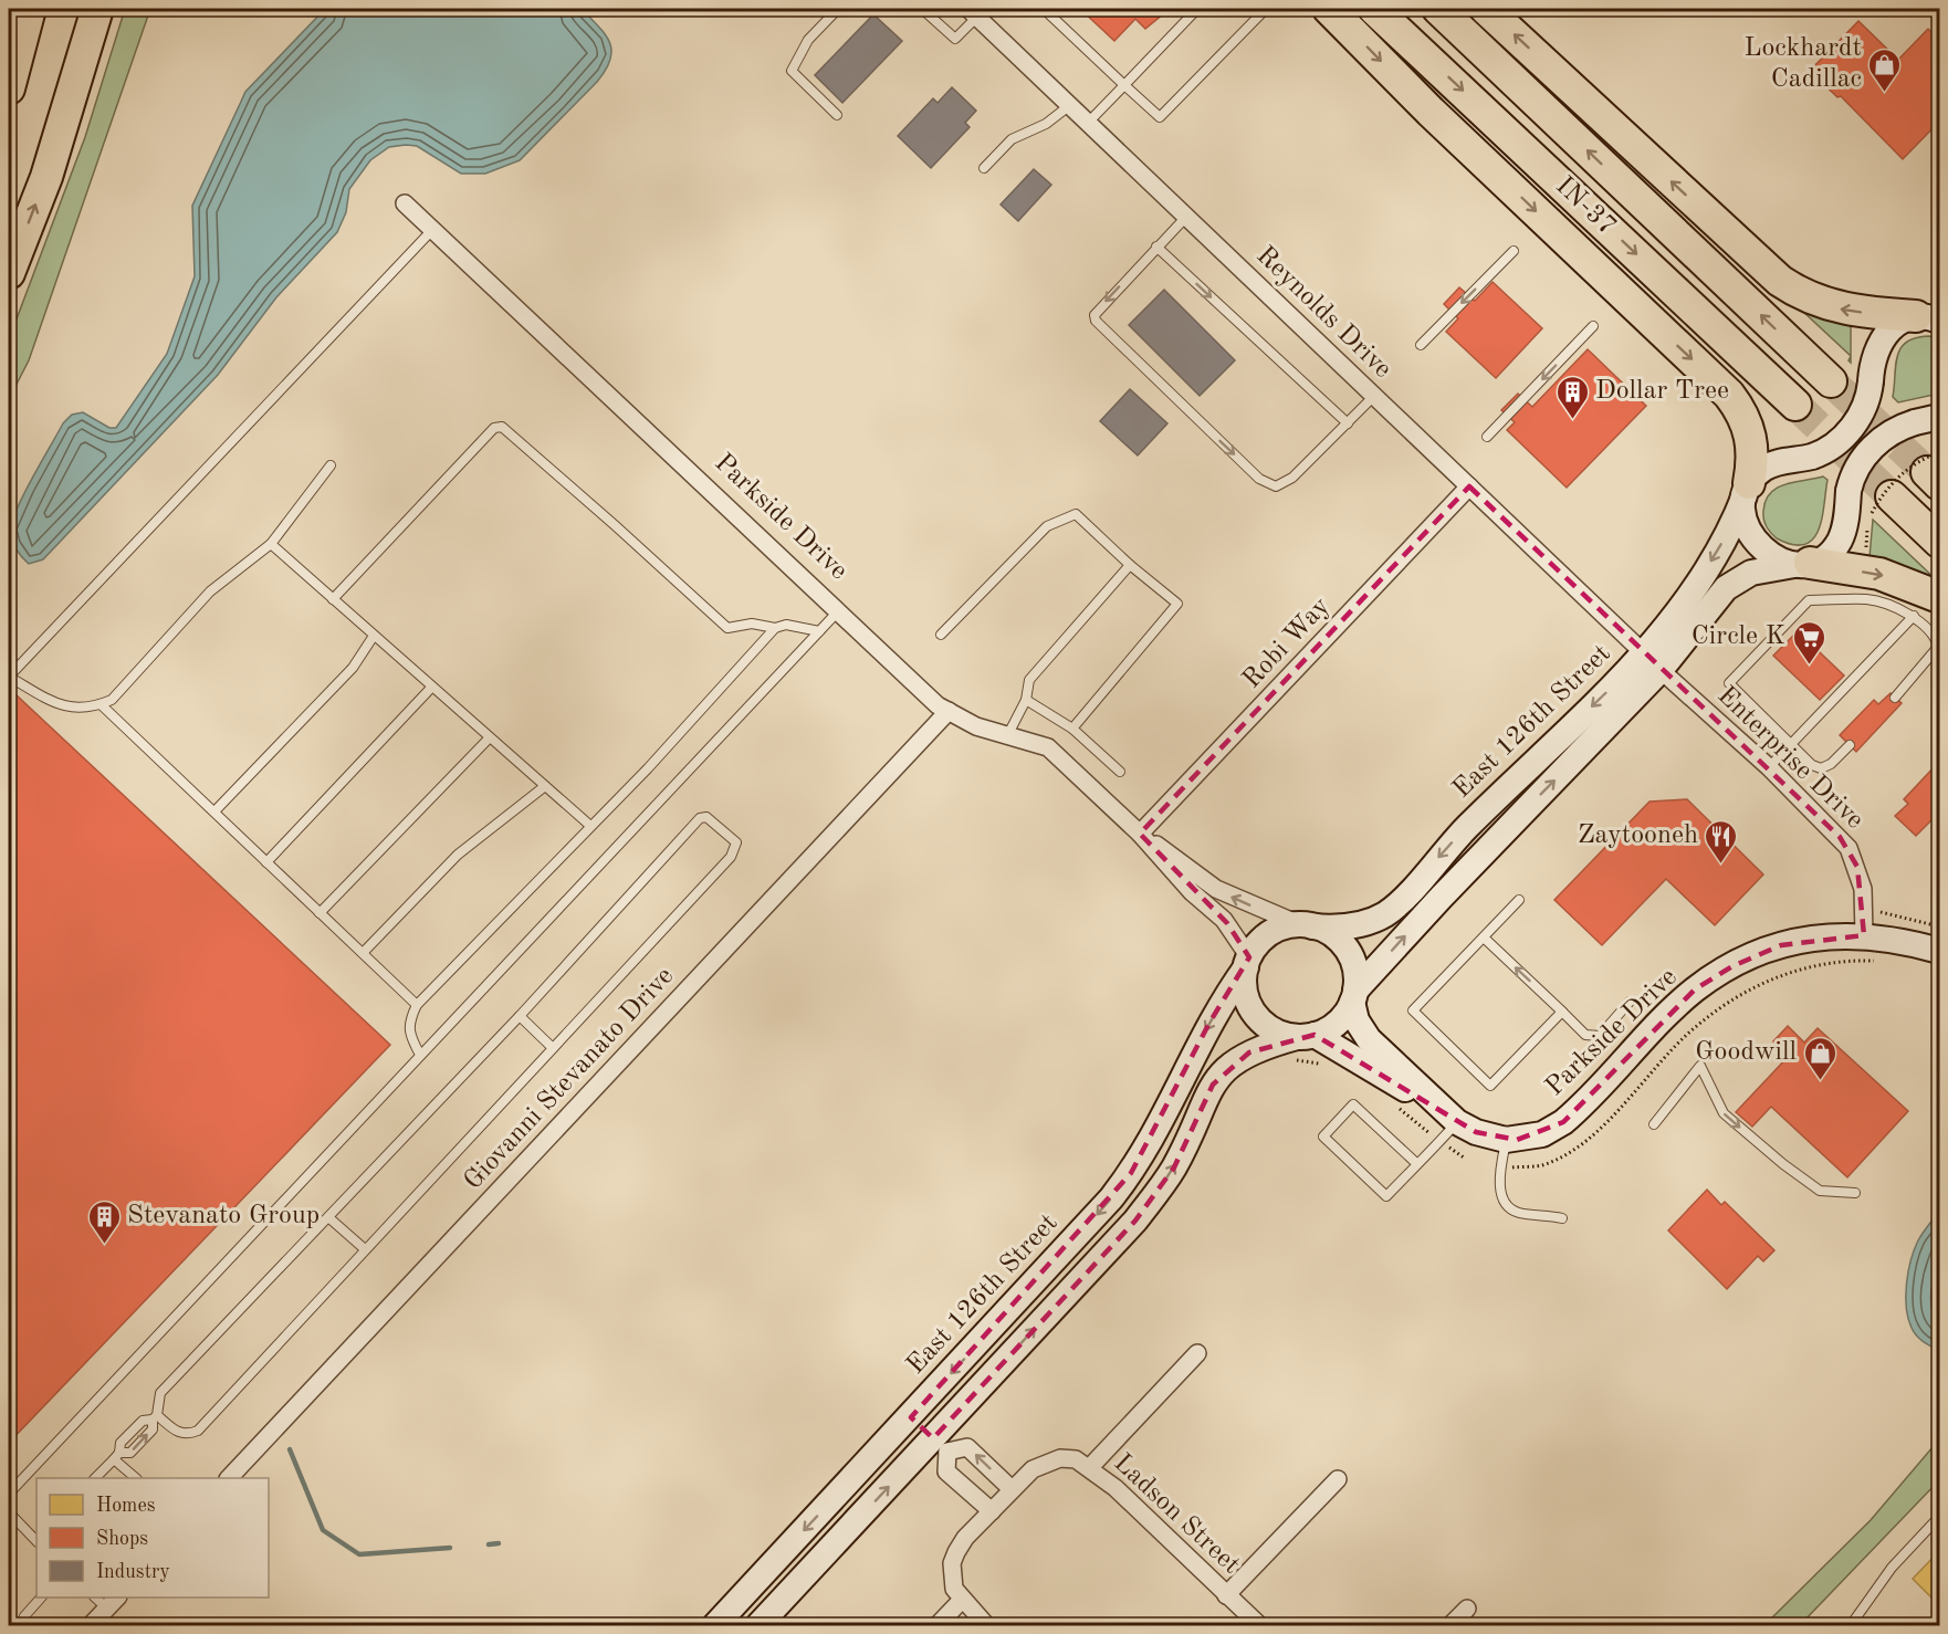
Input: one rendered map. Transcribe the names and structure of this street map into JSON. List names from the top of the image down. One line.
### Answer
{"streets":{"highway":["IN-37"],"main road":["Parkside Drive","East 126th Street"],"street":["Reynolds Drive","Robi Way","Enterprise Drive","Giovanni Stevanato Drive","Ladson Street"]},"crossings":[["Reynolds Drive","Robi Way"],["Reynolds Drive","East 126th Street"],["Reynolds Drive","Enterprise Drive"],["Parkside Drive","Robi Way"],["Parkside Drive","East 126th Street"],["Parkside Drive","Enterprise Drive"],["Parkside Drive","Giovanni Stevanato Drive"],["East 126th Street","Enterprise Drive"]],"places":{"shop":["Lockhardt Cadillac","Goodwill"],"building":["Dollar Tree","Stevanato Group"],"supermarket":["Circle K"],"restaurant":["Zaytooneh"]},"legend":["Homes","Shops","Industry"]}
